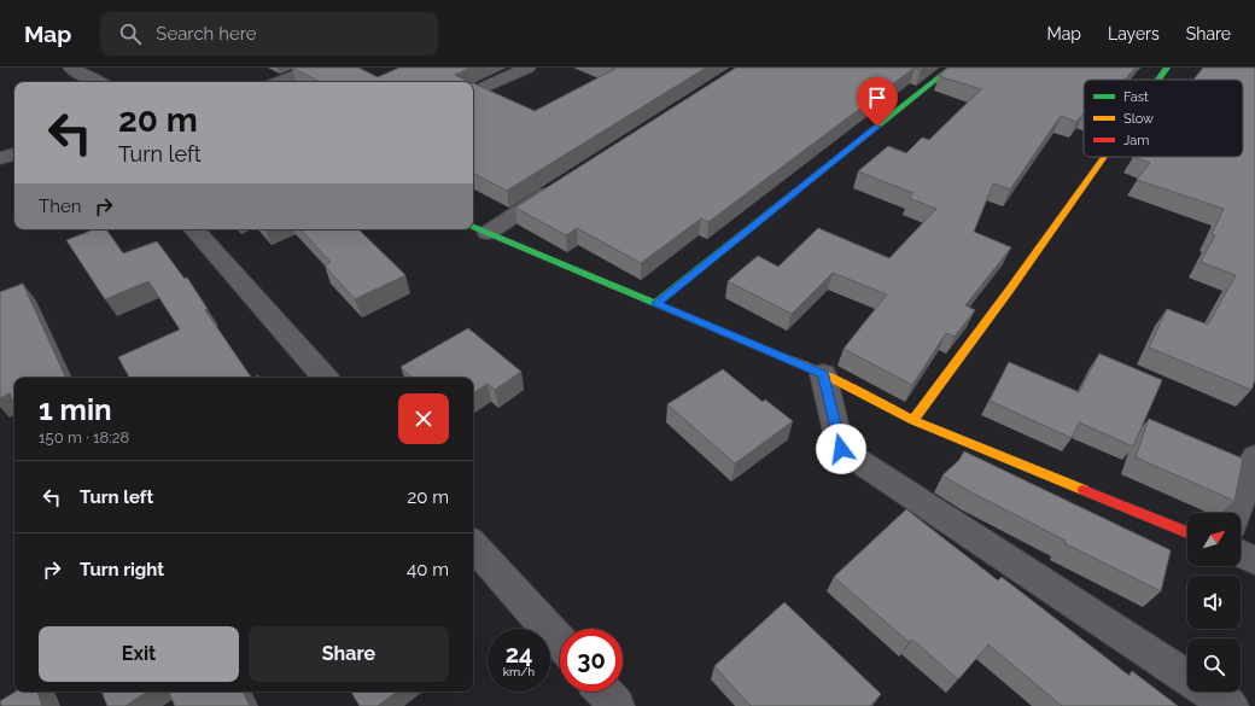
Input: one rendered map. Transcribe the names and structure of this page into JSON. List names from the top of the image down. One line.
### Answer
{"legend":["Fast","Slow","Jam"],"north":"top right","page":{"header":"Map","search":"Search here","nav":["Map","Layers","Share"],"turn":["20 m","Turn left"],"then":"Then","heading":["1 min","150 m · 18:28"],"list":[{"name":"Turn left","value":"20 m"},{"name":"Turn right","value":"40 m"}],"buttons":["Exit","Share"],"speed":"24 km/h","limit":"30"}}
